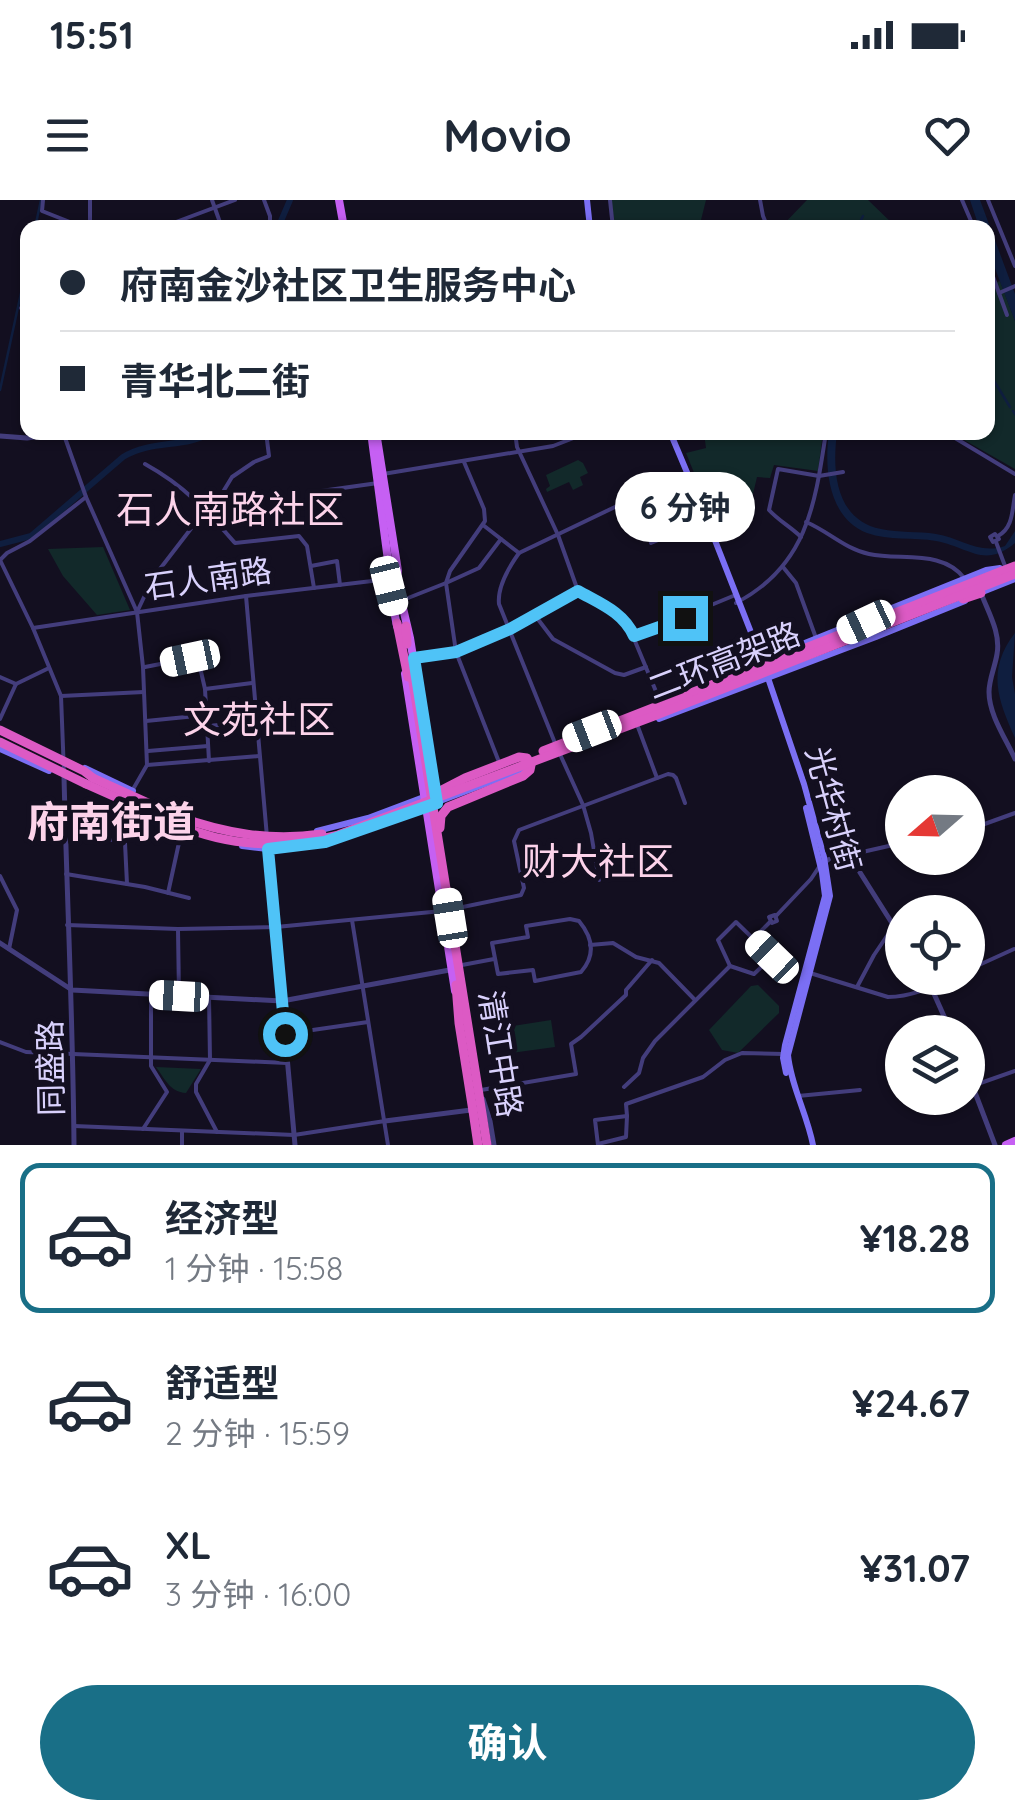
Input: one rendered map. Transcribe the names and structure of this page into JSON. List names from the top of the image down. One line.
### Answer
{"streets":{"highway":["二环高架路"],"main road":["光华村街","清江中路"],"street":["石人南路","同盛路"]},"crossings":[["二环高架路","清江中路"]],"districts":["石人南路社区","文苑社区","府南街道","财大社区"],"north":"left","page":{"status":"15:51","header":"Movio","banner":["府南金沙社区卫生服务中心","青华北二街"],"bubble":"6 分钟","list":[{"name":"经济型","note":"1 分钟 · 15:58","value":"¥18.28"},{"name":"舒适型","note":"2 分钟 · 15:59","value":"¥24.67"},{"name":"XL","note":"3 分钟 · 16:00","value":"¥31.07"}],"buttons":"确认"}}
